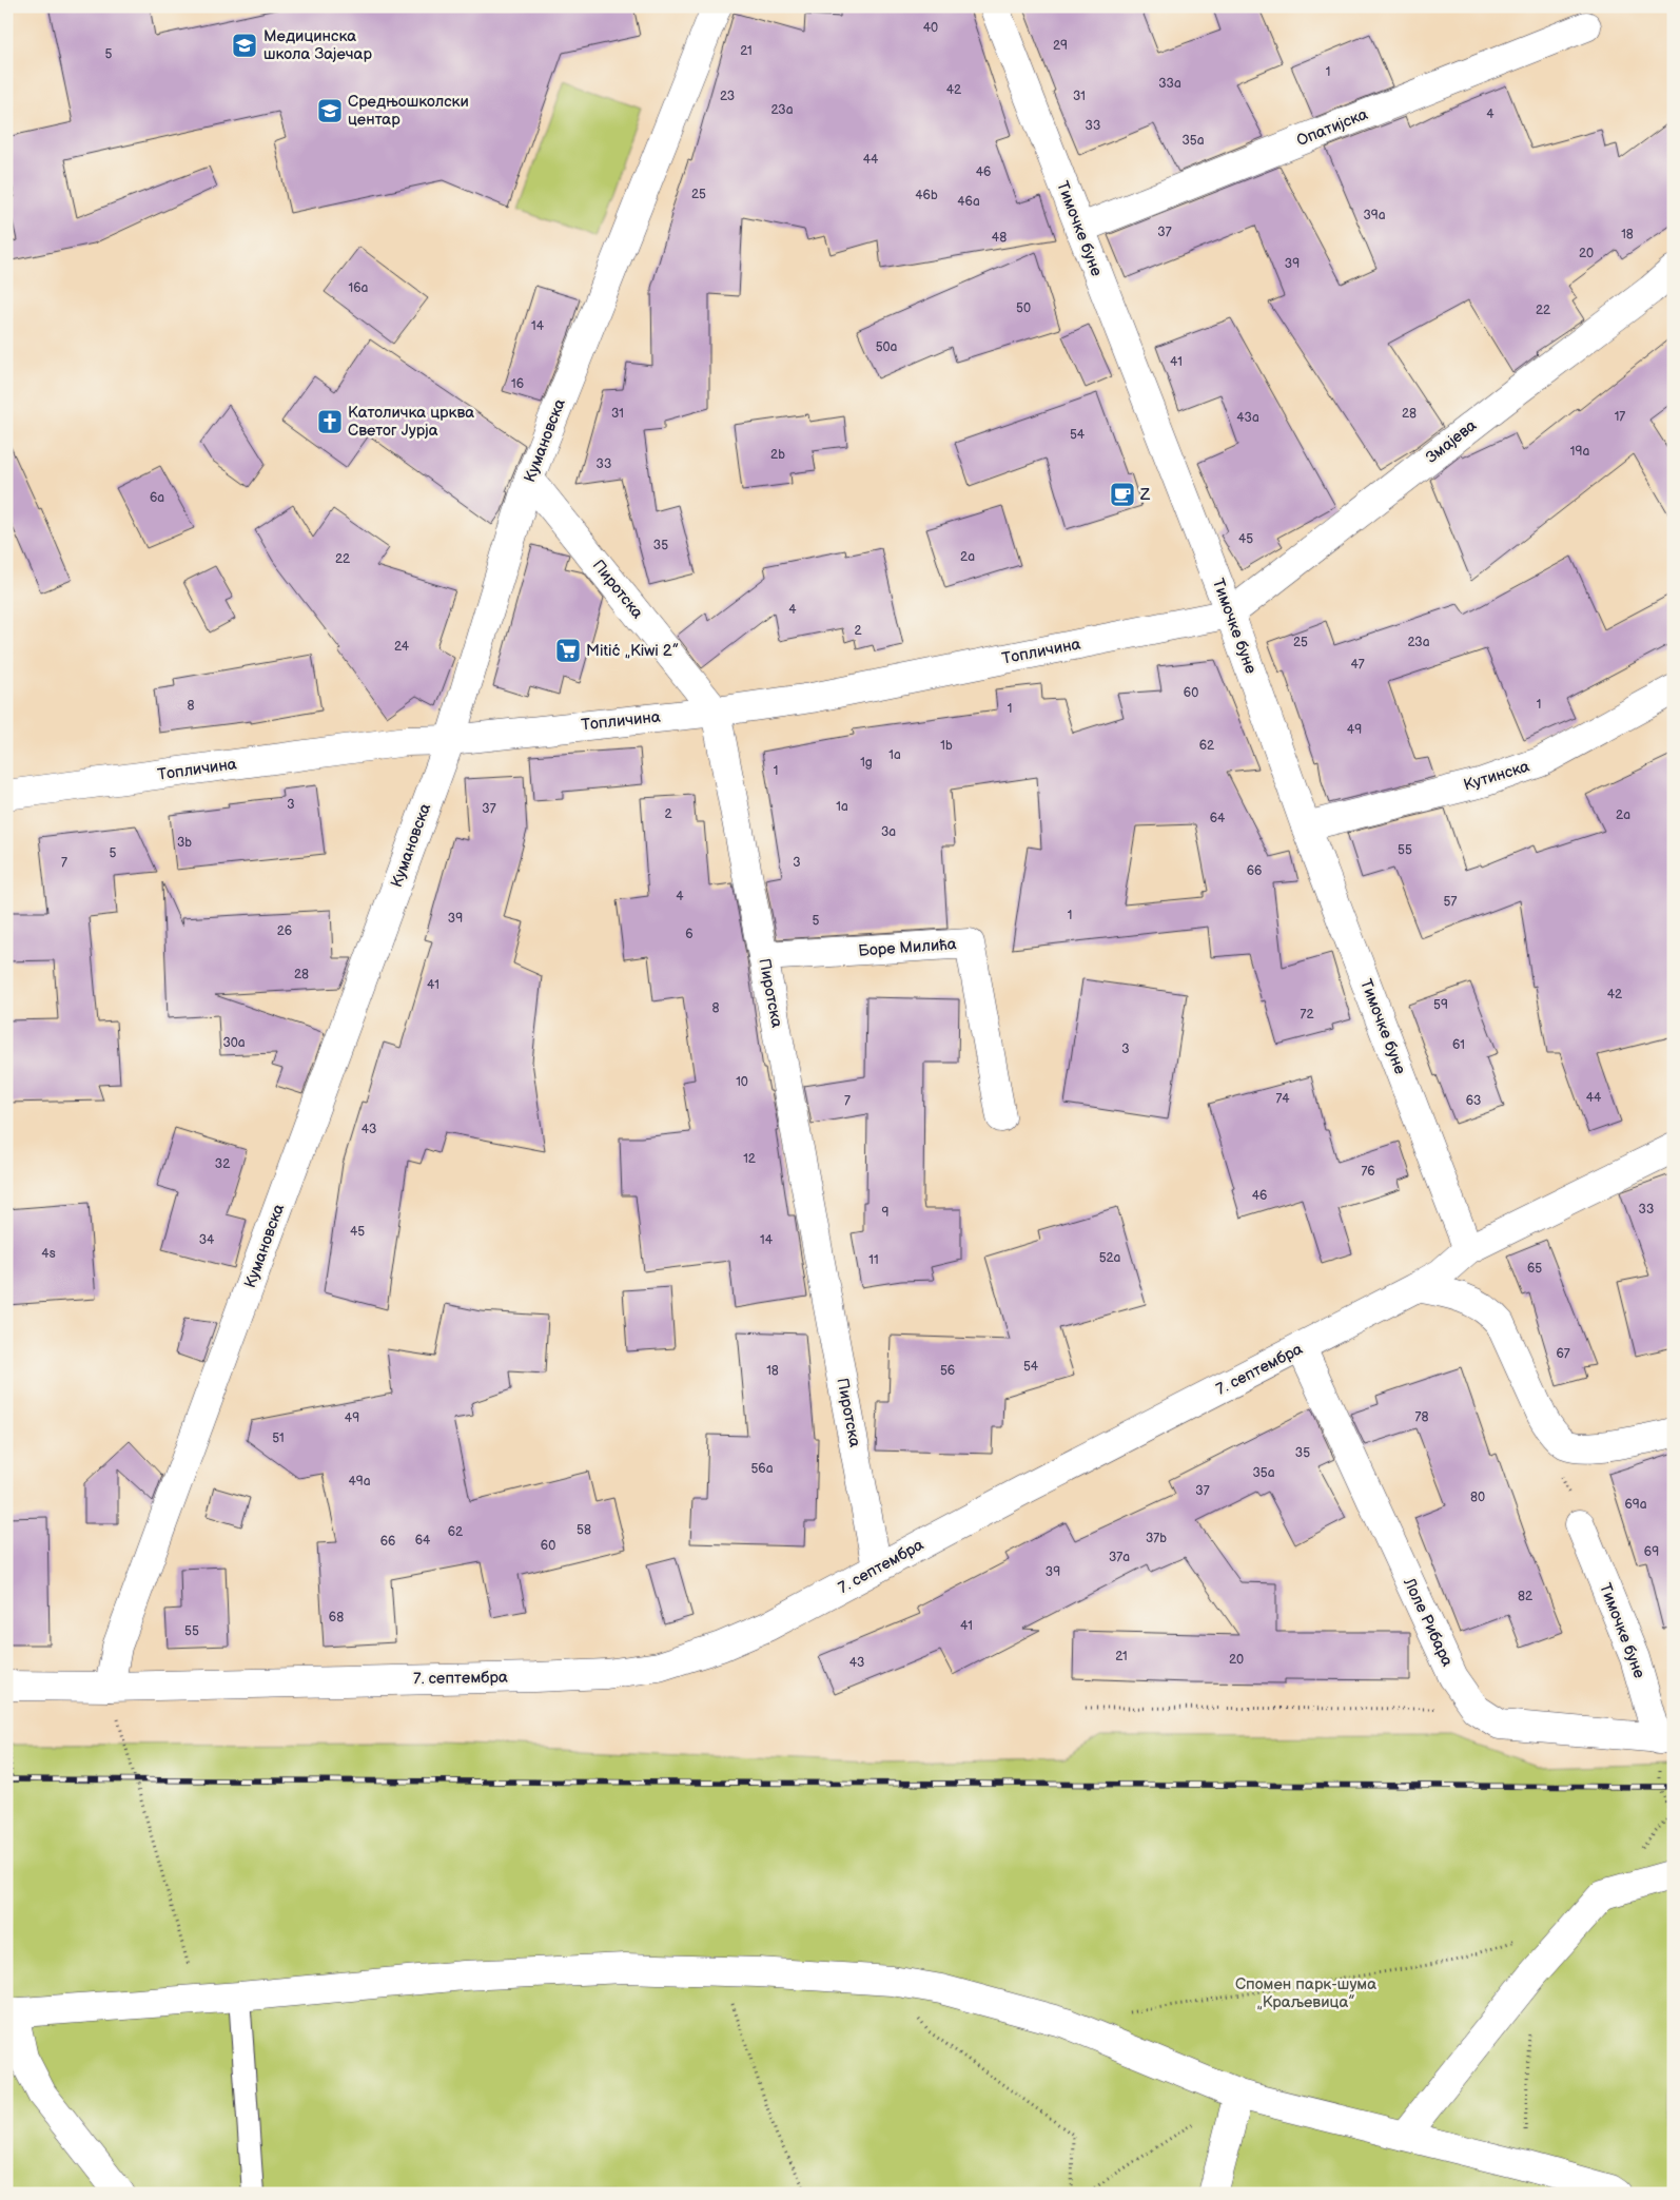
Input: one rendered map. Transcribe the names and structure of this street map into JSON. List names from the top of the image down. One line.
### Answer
{"streets":{"street":["Опатијска","Тимочке буне","Кумановска","Змајева","Пиротска","Топличина","Кутинска","Боре Милића","7. септембра","Лоле Рибара"]},"crossings":[["Опатијска","Тимочке буне"],["Тимочке буне","Змајева"],["Тимочке буне","Топличина"],["Тимочке буне","Кутинска"],["Тимочке буне","7. септембра"],["Тимочке буне","Лоле Рибара"],["Кумановска","Пиротска"],["Кумановска","Топличина"],["Кумановска","7. септембра"],["Змајева","Топличина"],["Пиротска","Топличина"],["Пиротска","Боре Милића"],["Пиротска","7. септембра"],["7. септембра","Лоле Рибара"]],"parks":["Спомен парк-шума „Краљевица”"],"places":{"school or university":["Медицинска школа Зајечар","Средњошколски центар"],"church":["Католичка црква Светог Јурја"],"cafe":["Z"],"supermarket":["Mitić „Kiwi 2”"]},"house_numbers":["40","29","21","5","1","33a","42","23","31","23a","4","33","35a","44","46","25","46b","46a","39a","37","18","48","20","39","16a","50","22","14","50a","41","16","31","28","17","43a","54","19a","2b","33","6a","45","35","2a","22","4","2","25","23a","24","47","60","1","8","1","49","1b","62","1a","1g","1","3","1a","37","2","2a","64","3a","3b","55","5","7","3","66","4","57","1","39","5","26","6","28","41","42","59","8","72","30a","61","3","10","44","74","7","63","43","12","32","76","46","33","9","45","34","14","4s","52a","11","65","67","54","18","56","78","49","51","35","56a","35a","49a","37","80","69a","58","62","37b","64","66","60","69","37a","39","82","68","41","55","21","20","43"]}
